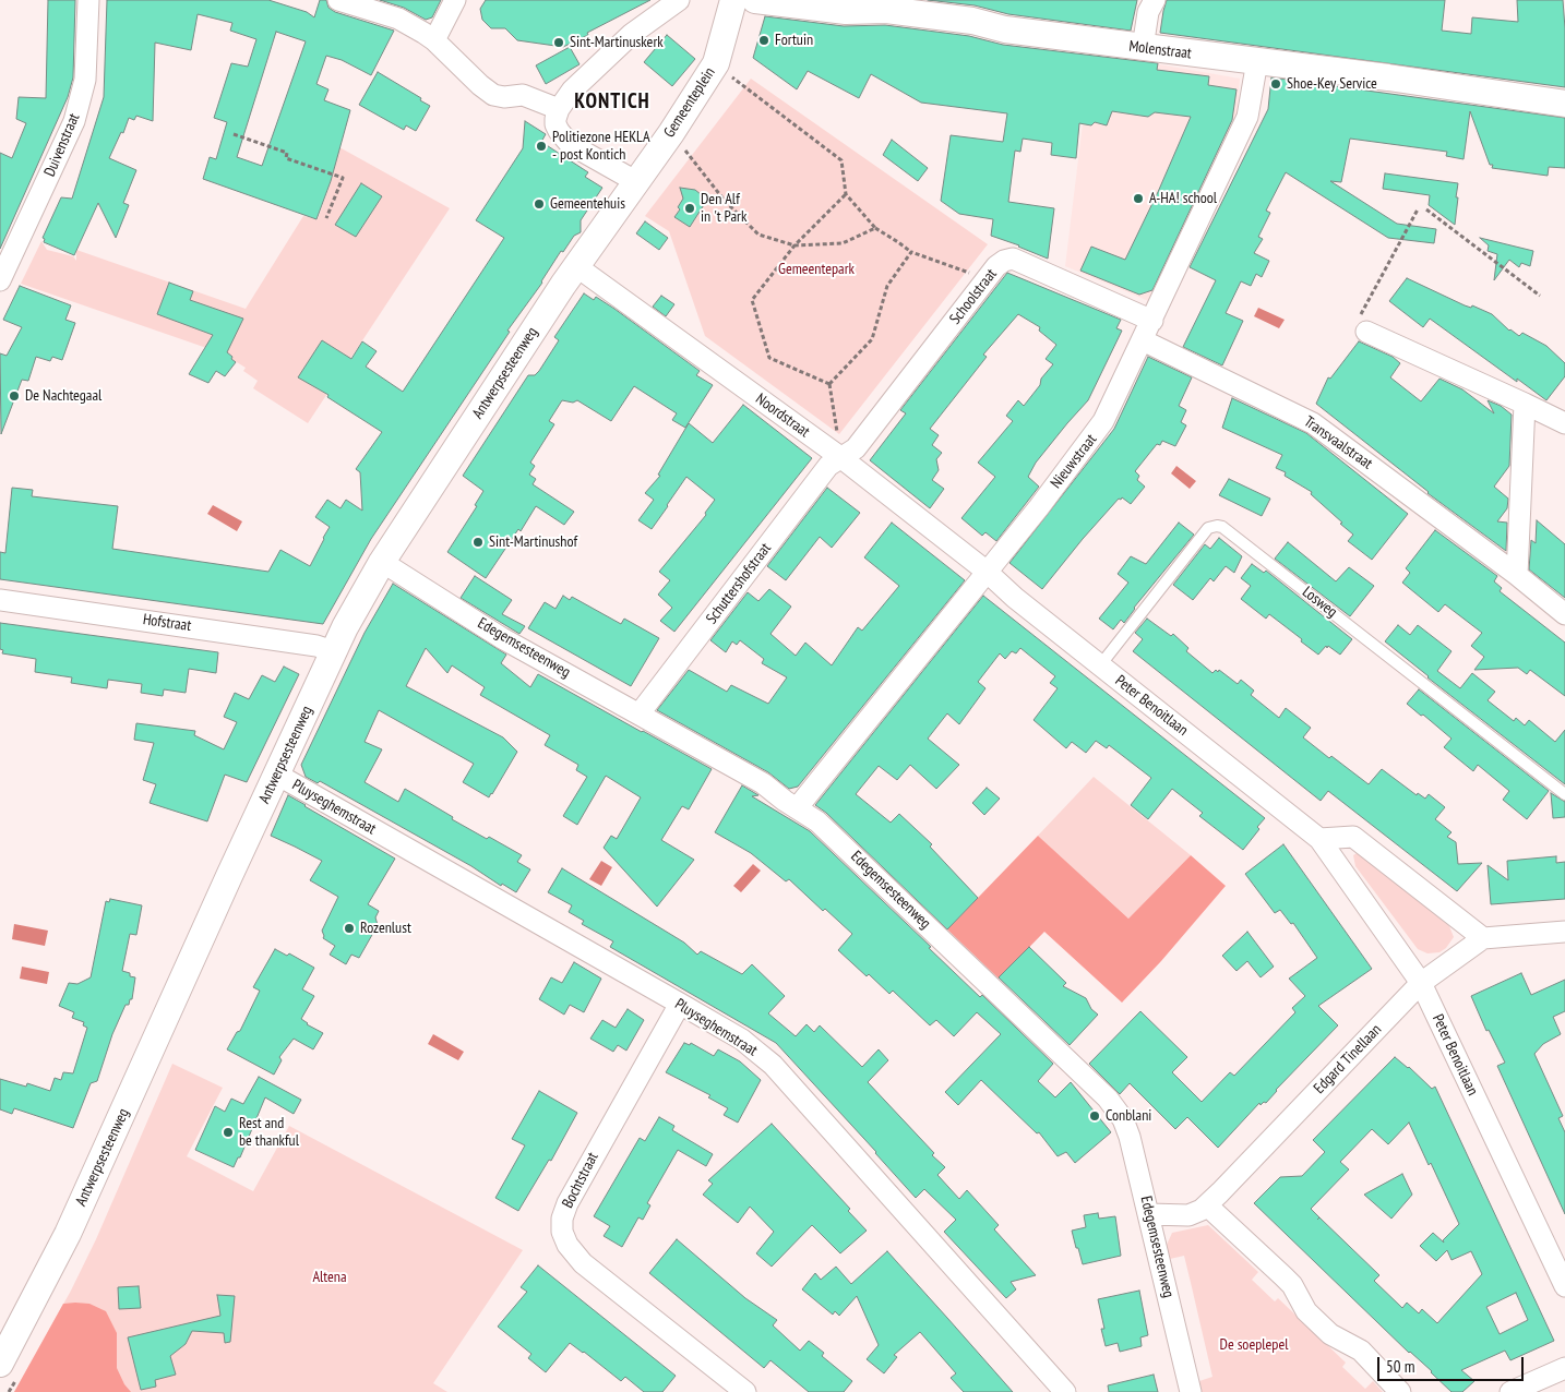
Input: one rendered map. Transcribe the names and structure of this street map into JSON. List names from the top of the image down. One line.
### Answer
{"streets":{"street":["Molenstraat","Gemeenteplein","Duivenstraat","Schoolstraat","Antwerpsesteenweg","Noordstraat","Transvaalstraat","Nieuwstraat","Schuttershofstraat","Hofstraat","Edegemsesteenweg","Peter Benoitlaan","Pluyseghemstraat","Edgard Tinellaan","Bochtstraat"],"lane":["Losweg"]},"crossings":[["Molenstraat","Nieuwstraat"],["Gemeenteplein","Antwerpsesteenweg"],["Schoolstraat","Noordstraat"],["Schoolstraat","Nieuwstraat"],["Schoolstraat","Schuttershofstraat"],["Antwerpsesteenweg","Noordstraat"],["Antwerpsesteenweg","Hofstraat"],["Antwerpsesteenweg","Edegemsesteenweg"],["Antwerpsesteenweg","Pluyseghemstraat"],["Noordstraat","Nieuwstraat"],["Noordstraat","Schuttershofstraat"],["Noordstraat","Peter Benoitlaan"],["Transvaalstraat","Nieuwstraat"],["Nieuwstraat","Edegemsesteenweg"],["Nieuwstraat","Peter Benoitlaan"],["Schuttershofstraat","Edegemsesteenweg"],["Losweg","Peter Benoitlaan"],["Edegemsesteenweg","Edgard Tinellaan"],["Peter Benoitlaan","Edgard Tinellaan"],["Pluyseghemstraat","Bochtstraat"]],"districts":["KONTICH"],"parks":["Gemeentepark","Altena","De soeplepel"],"places":["Fortuin","Sint-Martinuskerk","Shoe-Key Service","Politiezone HEKLA - post Kontich","A-HA! school","Gemeentehuis","Den Alf in 't Park","De Nachtegaal","Sint-Martinushof","Rozenlust","Conblani","Rest and be thankful"],"scale_bar":"50 m"}
